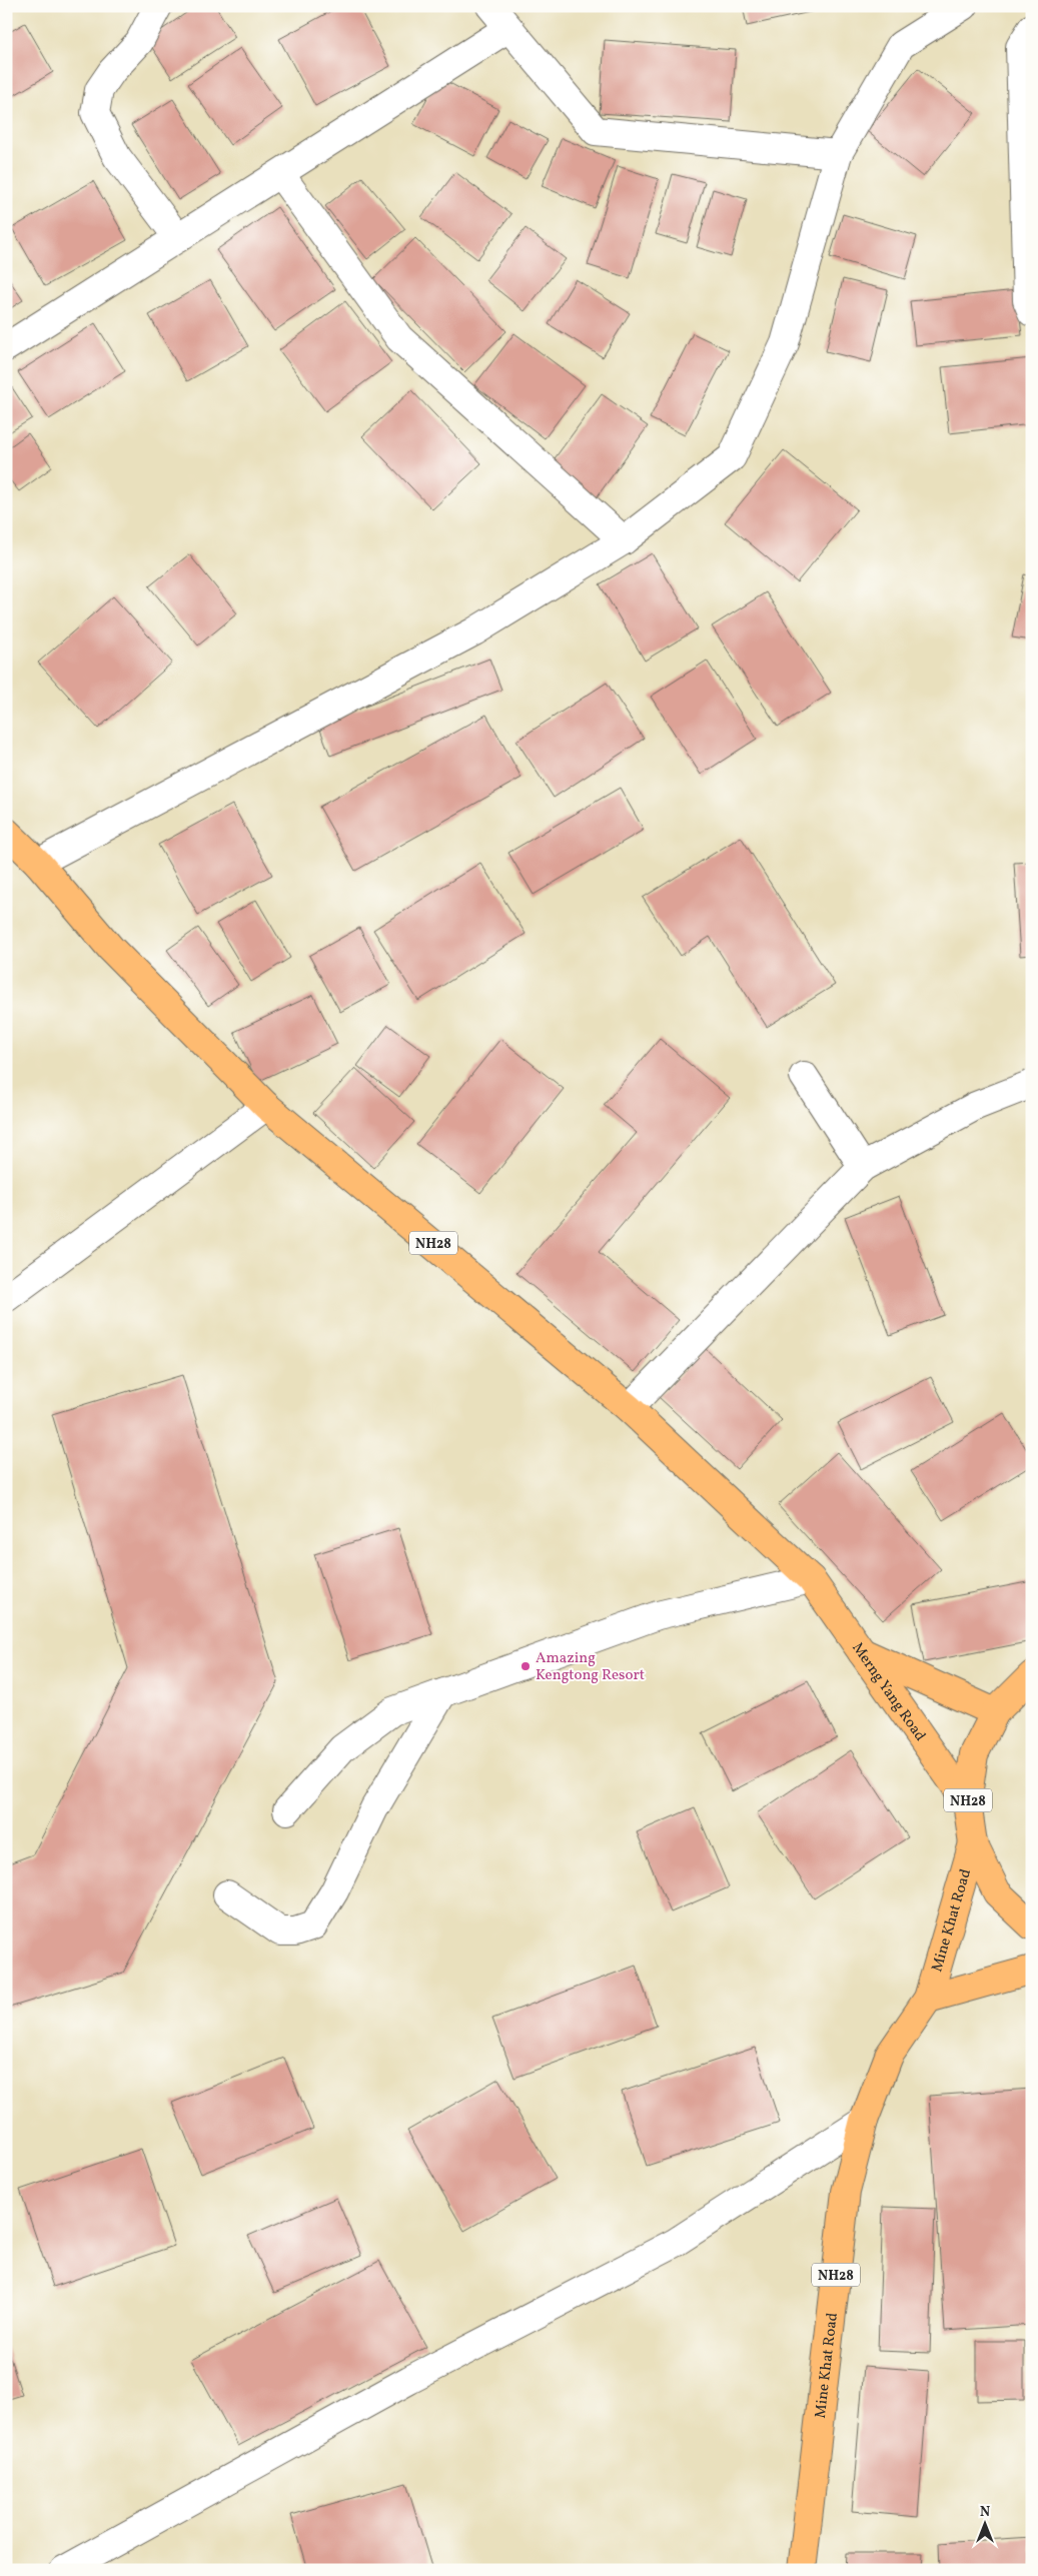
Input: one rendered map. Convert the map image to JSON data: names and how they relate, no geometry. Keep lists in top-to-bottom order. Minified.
{"streets":{"highway":["NH28","Merng Yang Road","Mine Khat Road"]},"crossings":[["NH28","Merng Yang Road"],["NH28","Mine Khat Road"]],"places":["Amazing Kengtong Resort"],"north":"top"}
